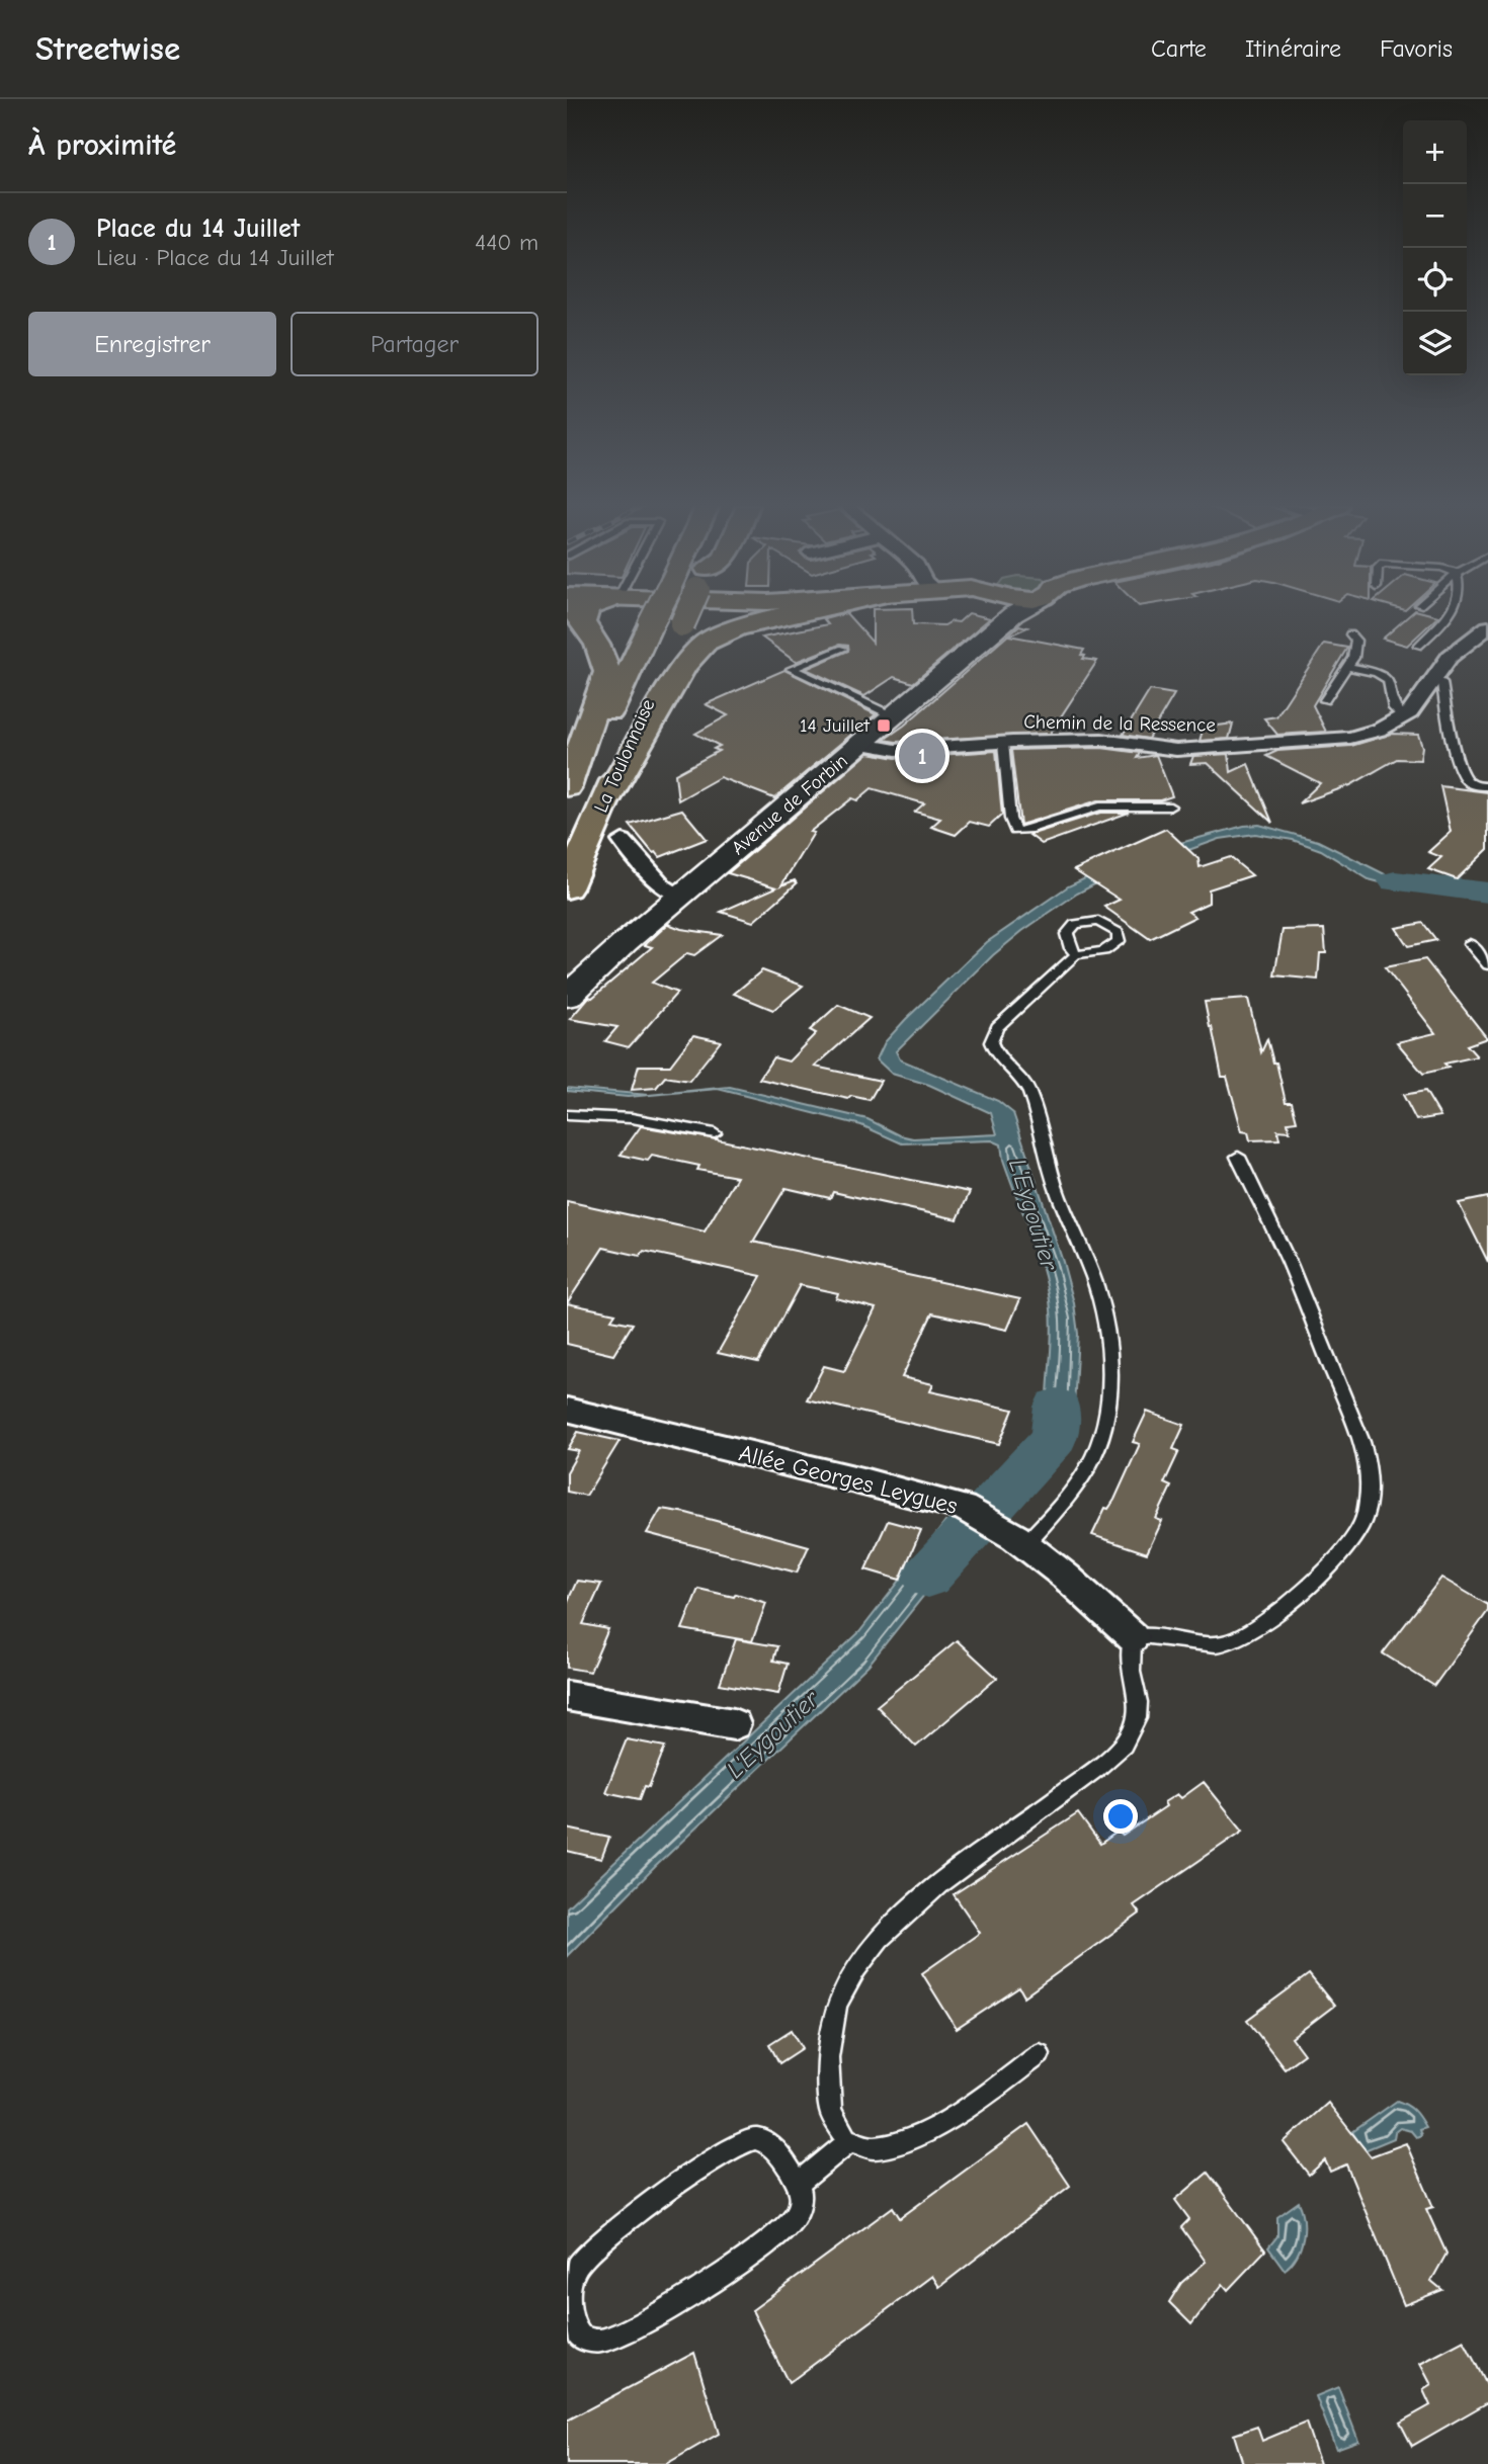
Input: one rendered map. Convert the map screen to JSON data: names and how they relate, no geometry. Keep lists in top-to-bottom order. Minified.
{"streets":{"main road":["La Toulonnaise"],"street":["Chemin de la Ressence","Avenue de Forbin","Allée Georges Leygues"]},"water":["L'Eygoutier"],"places":{"transit":["14 Juillet"]},"page":{"header":"Streetwise","nav":["Carte","Itinéraire","Favoris"],"heading":"À proximité","map_buttons":["+","−"],"list":[{"mark":"1","name":"Place du 14 Juillet","note":"Lieu · Place du 14 Juillet","value":"440 m"}],"buttons":["Enregistrer","Partager"],"pins":"1"}}
